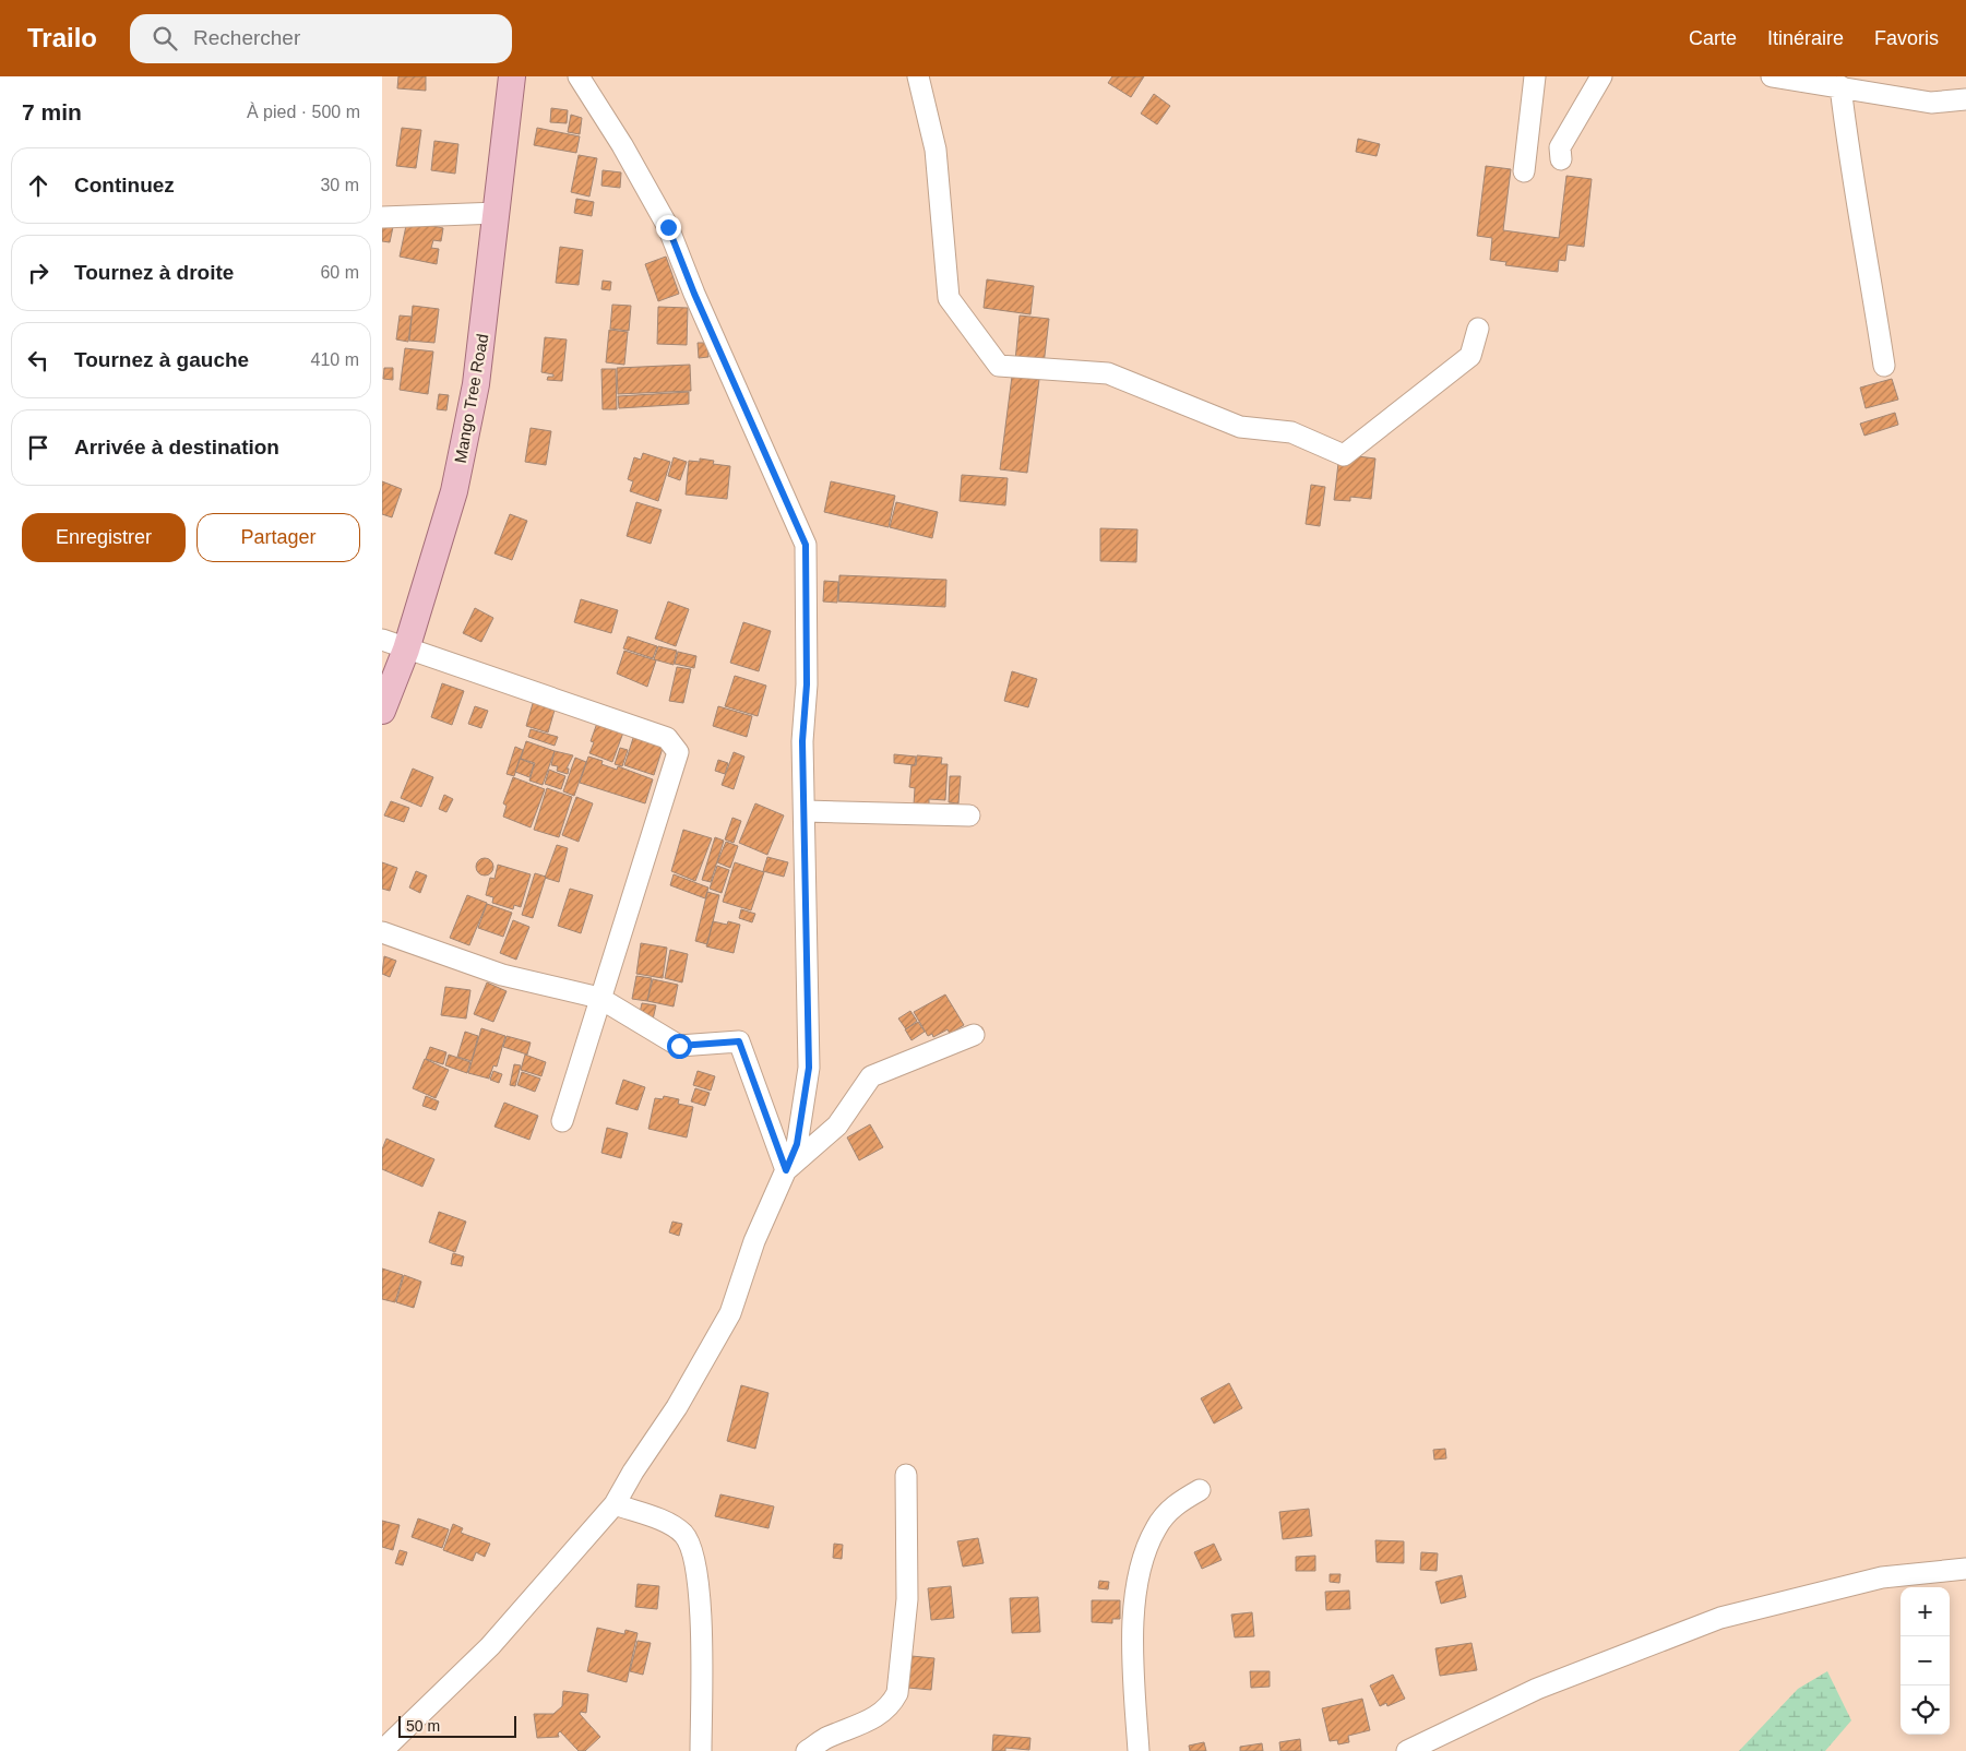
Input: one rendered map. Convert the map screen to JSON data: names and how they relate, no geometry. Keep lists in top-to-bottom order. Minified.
{"streets":{"main road":["Mango Tree Road"]},"scale_bar":"50 m","page":{"header":"Trailo","search":"Rechercher","nav":["Carte","Itinéraire","Favoris"],"heading":["7 min","À pied · 500 m"],"list":[["Continuez","30 m"],["Tournez à droite","60 m"],["Tournez à gauche","410 m"],"Arrivée à destination"],"buttons":["Enregistrer","Partager"],"map_buttons":["+","−"],"scale":"50 m"}}
